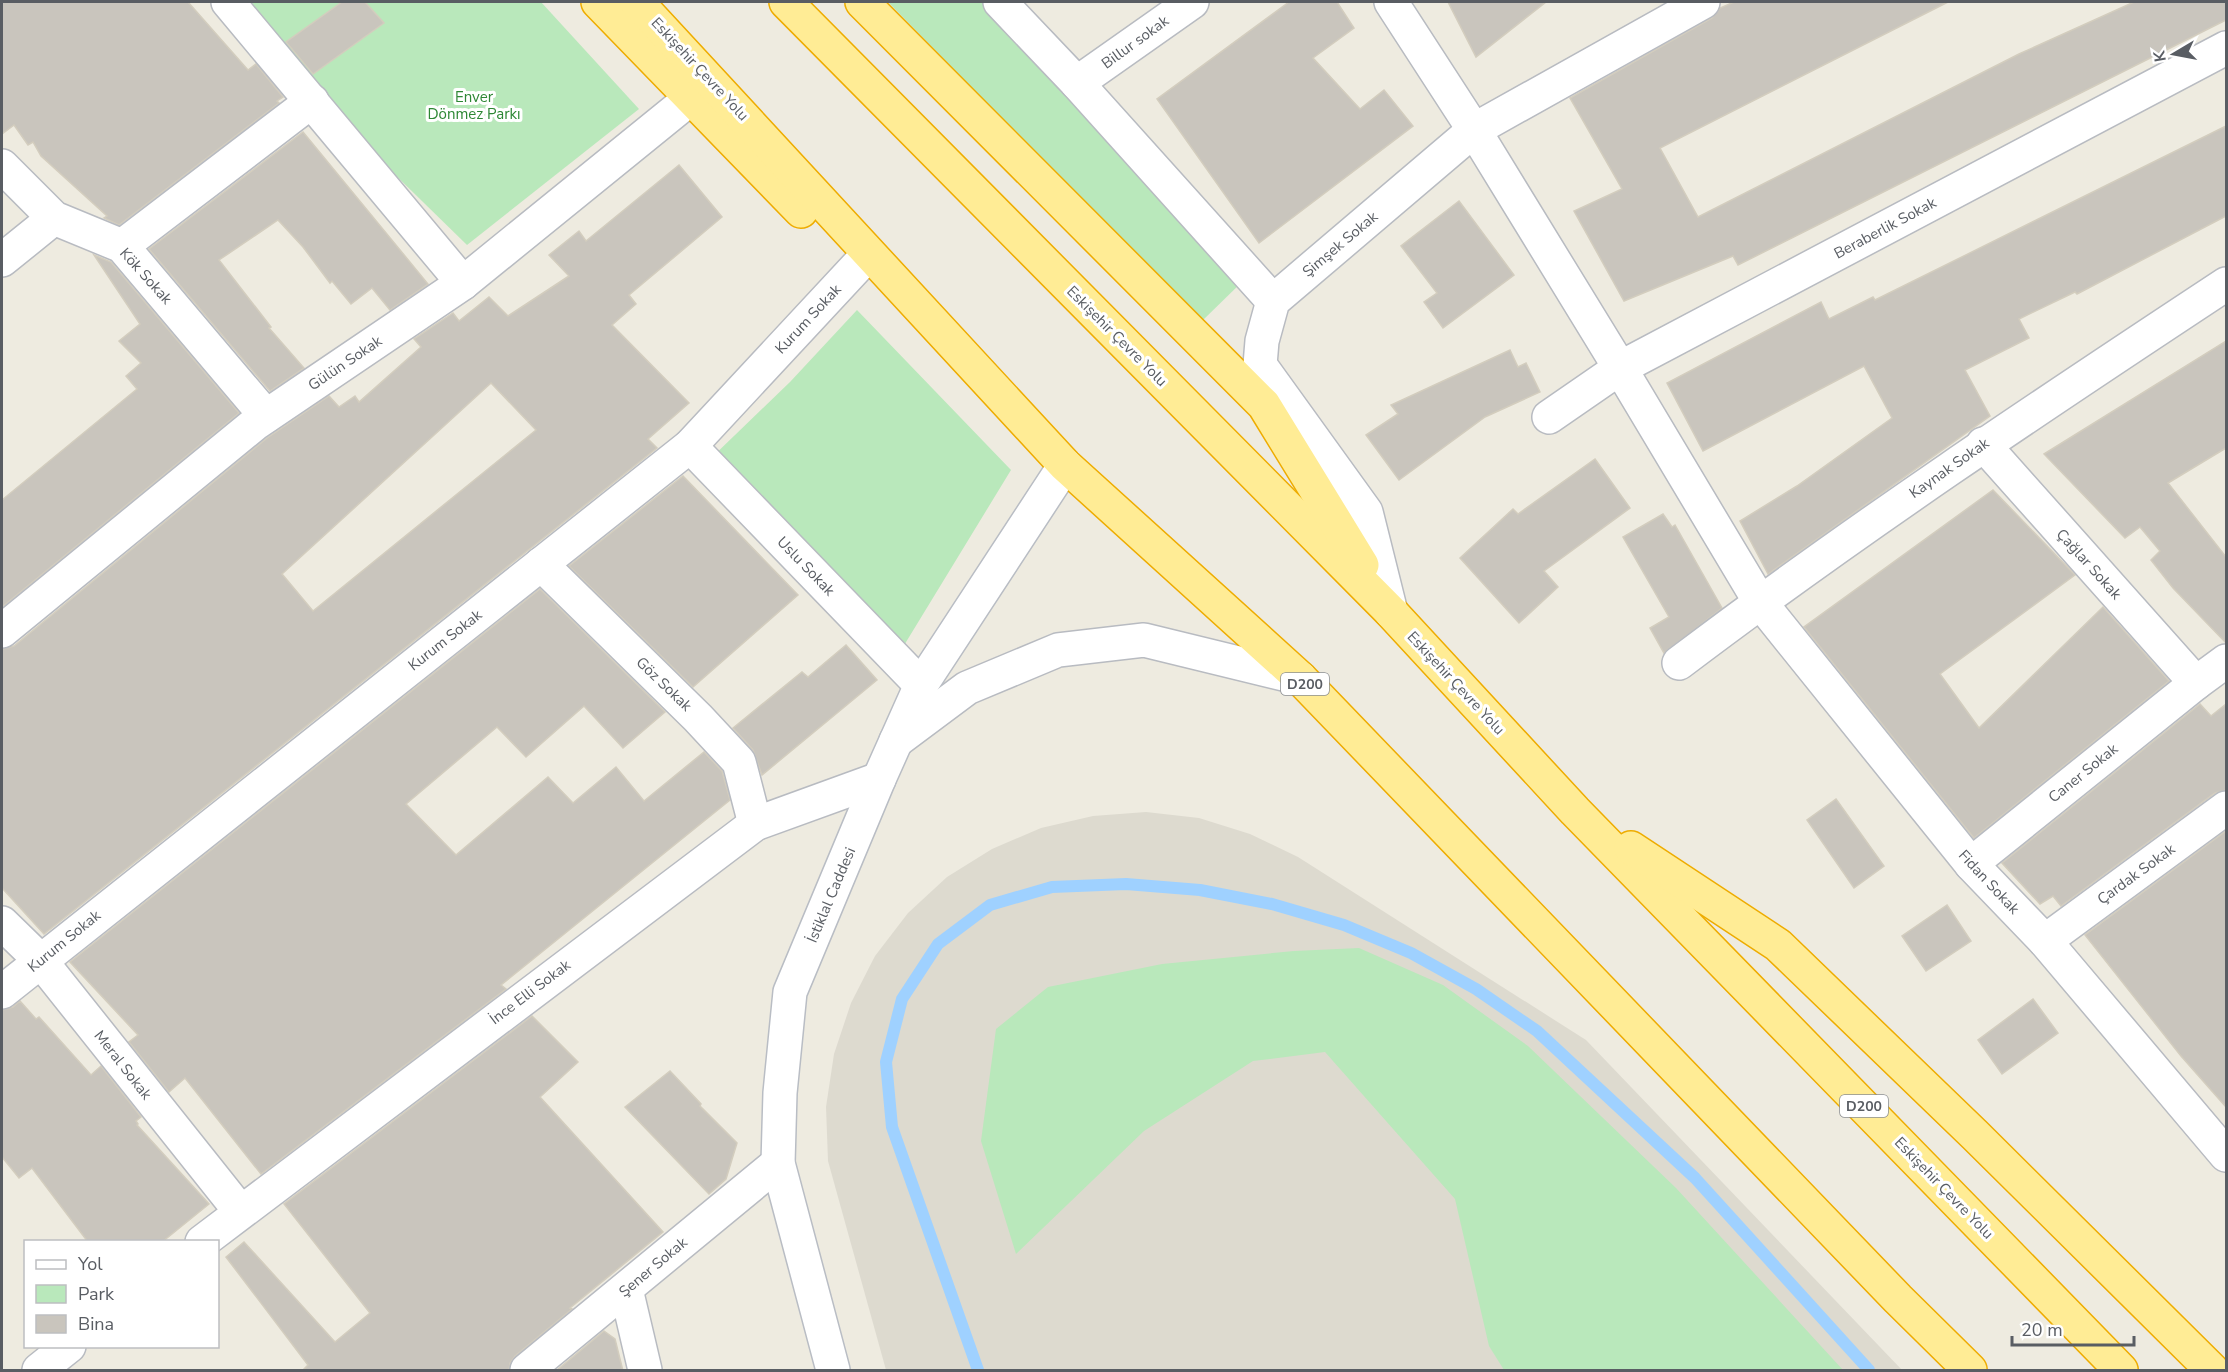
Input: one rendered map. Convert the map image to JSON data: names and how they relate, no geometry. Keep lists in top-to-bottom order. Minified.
{"streets":{"highway":["Eskişehir Çevre Yolu","D200"],"street":["Billur sokak","Beraberlik Sokak","Şimşek Sokak","Kök Sokak","Kurum Sokak","Gülün Sokak","Kaynak Sokak","Çağlar Sokak","Uslu Sokak","Göz Sokak","Caner Sokak","Çardak Sokak","Fidan Sokak","İstiklal Caddesi","İnce Elli Sokak","Meral Sokak","Şener Sokak"]},"crossings":[["Eskişehir Çevre Yolu","İstiklal Caddesi"],["Beraberlik Sokak","Fidan Sokak"],["Şimşek Sokak","Fidan Sokak"],["Kök Sokak","Gülün Sokak"],["Kurum Sokak","Uslu Sokak"],["Kurum Sokak","Göz Sokak"],["Kurum Sokak","Meral Sokak"],["Kaynak Sokak","Çağlar Sokak"],["Kaynak Sokak","Fidan Sokak"],["Çağlar Sokak","Caner Sokak"],["Uslu Sokak","İstiklal Caddesi"],["Göz Sokak","İnce Elli Sokak"],["Caner Sokak","Fidan Sokak"],["Çardak Sokak","Fidan Sokak"],["İstiklal Caddesi","İnce Elli Sokak"],["İstiklal Caddesi","Şener Sokak"],["İnce Elli Sokak","Meral Sokak"]],"parks":["Enver Dönmez Parkı"],"legend":["Yol","Park","Bina"],"scale_bar":"20 m","north":"left"}
